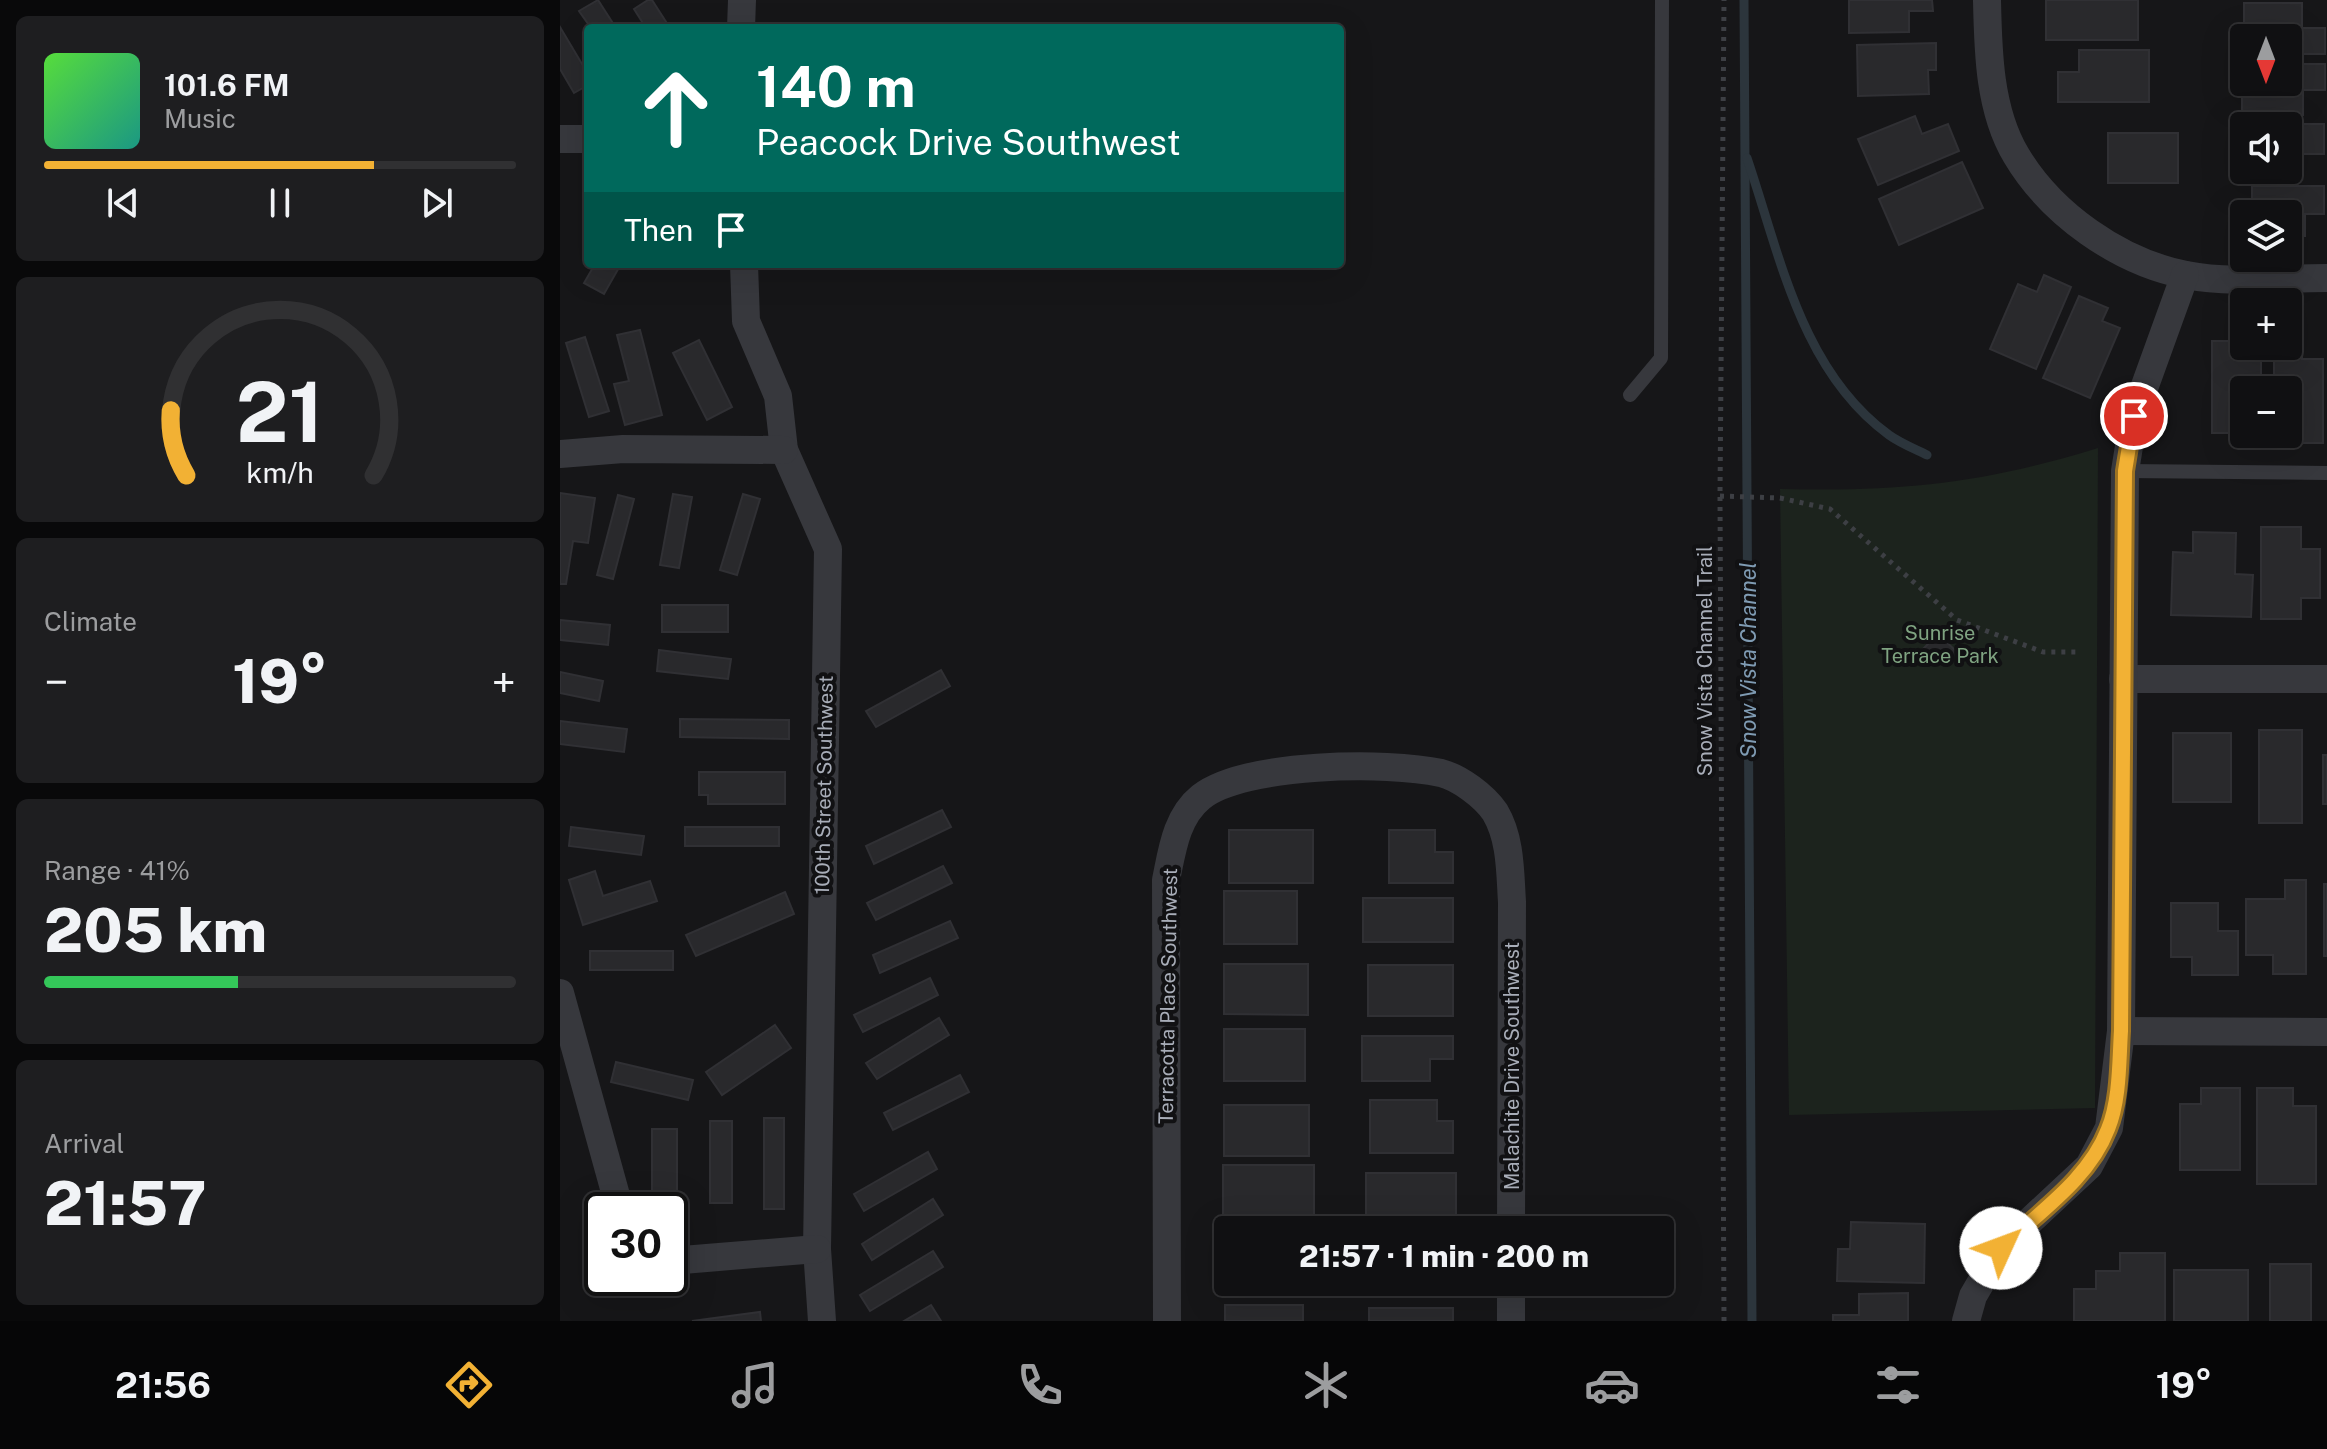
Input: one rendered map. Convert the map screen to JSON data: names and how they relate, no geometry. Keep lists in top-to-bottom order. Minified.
{"streets":{"street":["100th Street Southwest","Terracotta Place Southwest","Malachite Drive Southwest"],"path":["Snow Vista Channel Trail"]},"crossings":[["Terracotta Place Southwest","Malachite Drive Southwest"]],"water":["Snow Vista Channel"],"parks":["Sunrise Terrace Park"],"north":"bottom","page":{"map_buttons":["+","−"],"turn":["140 m","Peacock Drive Southwest"],"song":["101.6 FM","Music"],"then":"Then","tile":["Climate",["Range · 41%","205 km"],["Arrival","21:57"]],"heat":["−","19°","+"],"limit":"30","trip":"21:57 · 1 min · 200 m","tabs":["21:56","19°"],"gauge":["21","km/h"]}}
